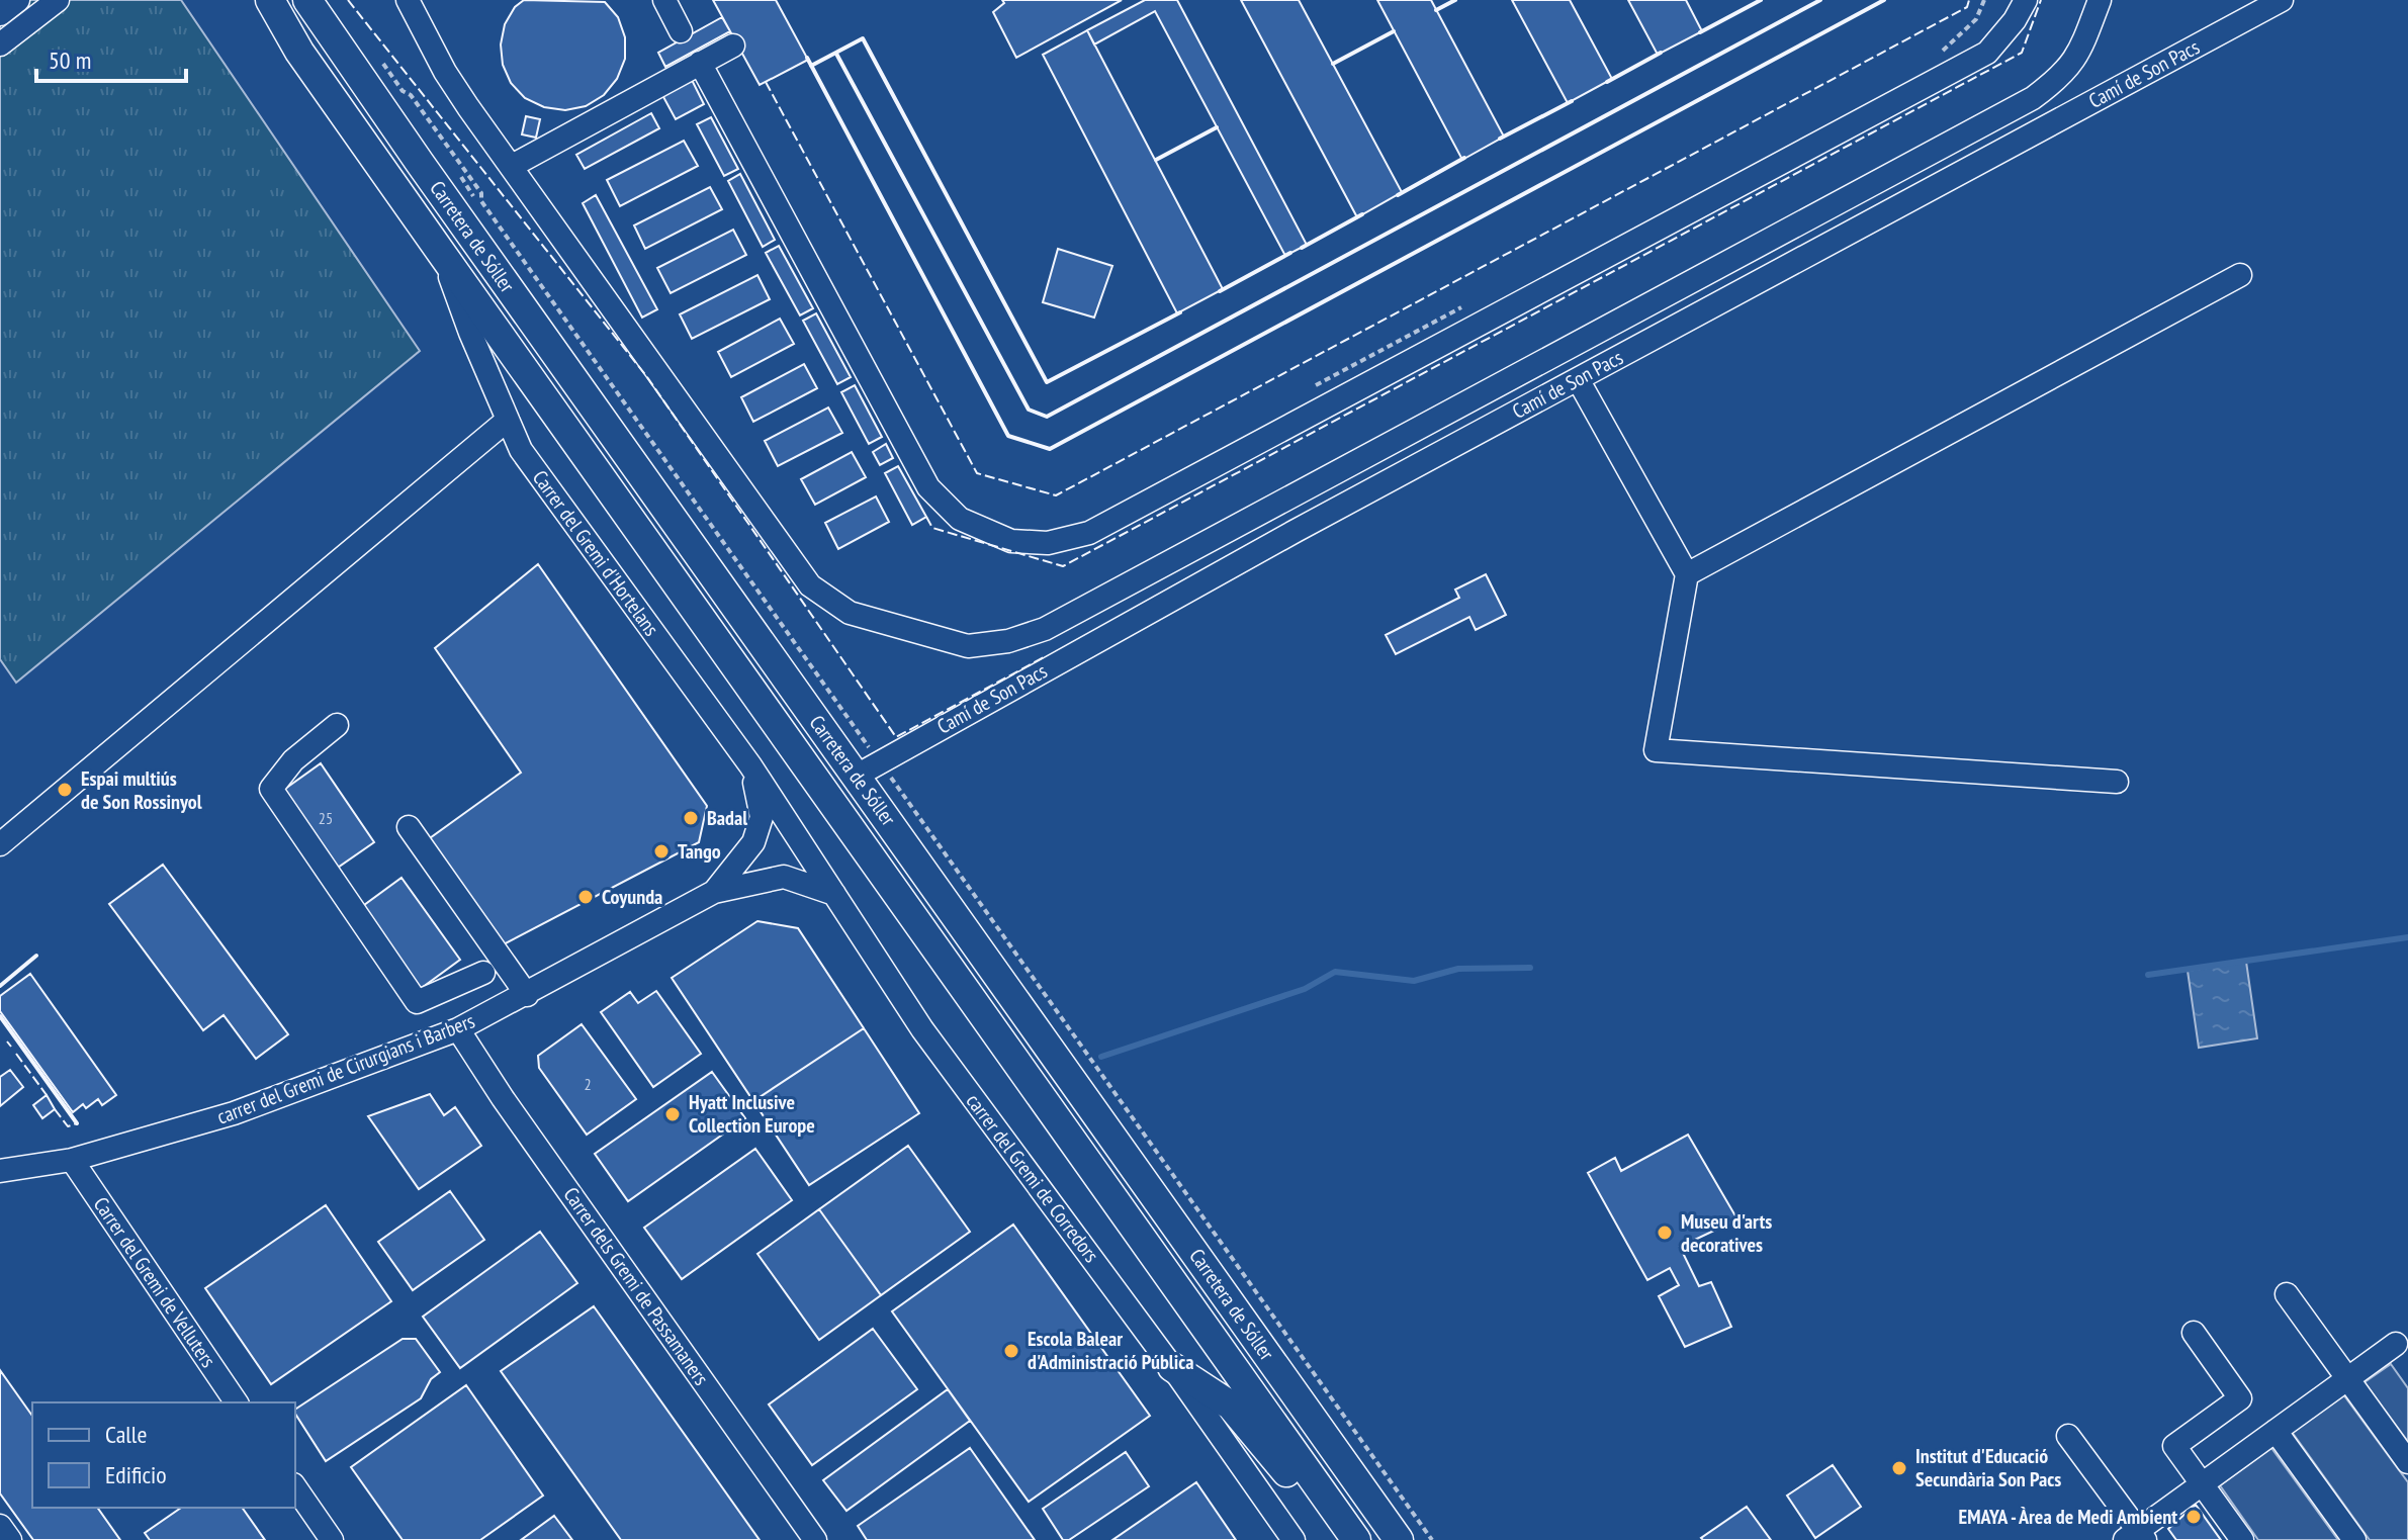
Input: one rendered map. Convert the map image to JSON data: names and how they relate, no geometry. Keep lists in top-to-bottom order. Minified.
{"streets":{"main road":["Carretera de Sóller"],"street":["Camí de Son Pacs","Carrer del Gremi d'Hortelans","carrer del Gremi de Cirurgians i Barbers","carrer del Gremi de Corredors","Carrer del Gremi de Velluters","Carrer dels Gremi de Passamaners"]},"crossings":[["Camí de Son Pacs","Carretera de Sóller"],["Carretera de Sóller","Carrer del Gremi d'Hortelans"],["Carrer del Gremi d'Hortelans","carrer del Gremi de Corredors"],["carrer del Gremi de Cirurgians i Barbers","Carrer del Gremi de Velluters"],["carrer del Gremi de Cirurgians i Barbers","Carrer dels Gremi de Passamaners"]],"places":["Espai multiús de Son Rossinyol","Badal","Tango","Coyunda","Hyatt Inclusive Collection Europe","Museu d'arts decoratives","Escola Balear d'Administració Pública","Institut d'Educació Secundària Son Pacs","EMAYA - Àrea de Medi Ambient"],"house_numbers":["25","2"],"legend":["Calle","Edificio"],"scale_bar":"50 m"}
